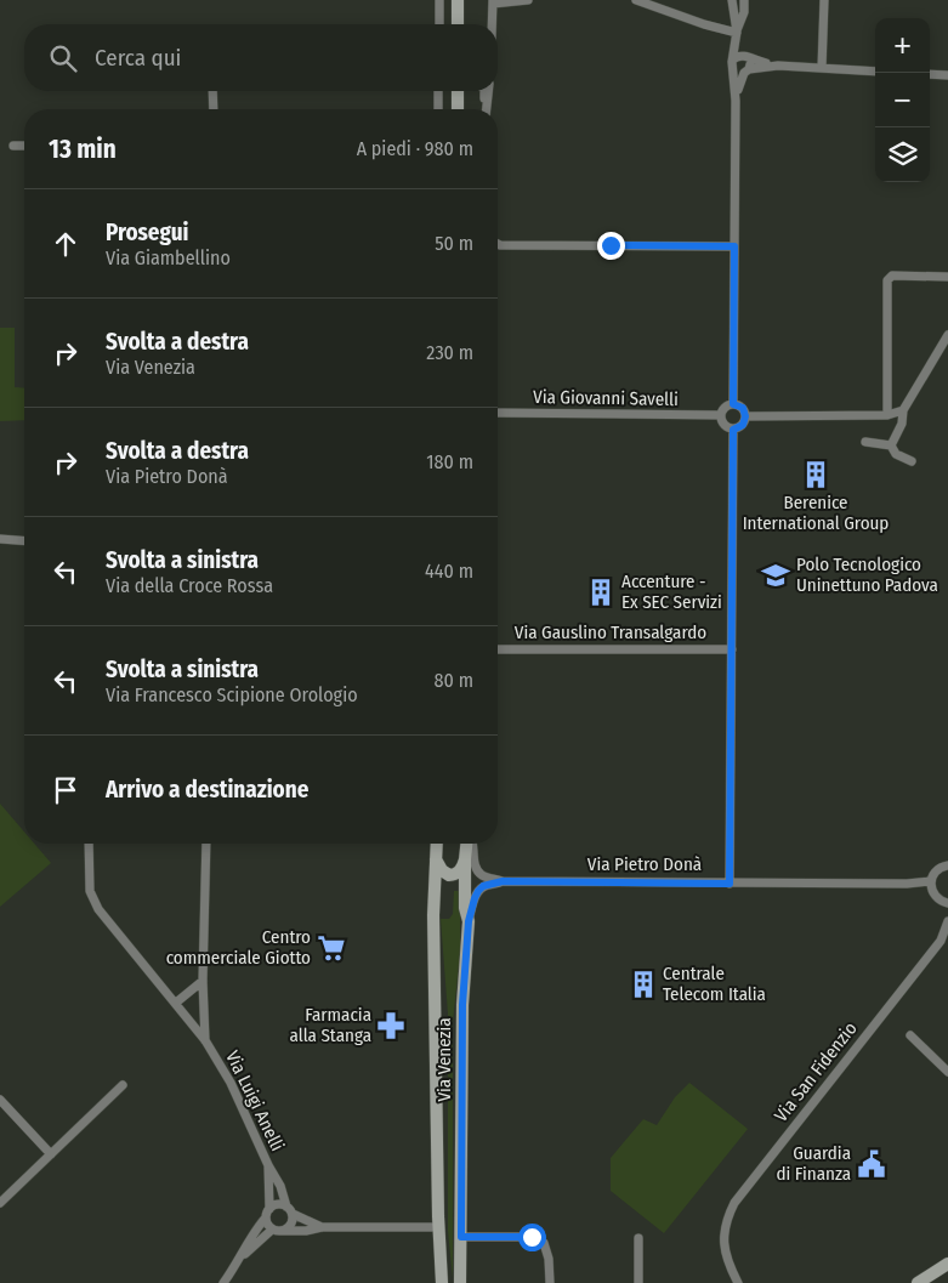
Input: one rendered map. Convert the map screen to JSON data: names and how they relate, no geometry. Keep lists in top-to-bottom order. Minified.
{"streets":{"main road":["Via Venezia"],"street":["Via Giovanni Savelli","Via Gauslino Transalgardo","Via Pietro Donà","Via San Fidenzio","Via Luigi Anelli"]},"crossings":[["Via Pietro Donà","Via Venezia"]],"places":{"building":["Berenice International Group","Accenture - Ex SEC Servizi","Centrale Telecom Italia"],"school or university":["Polo Tecnologico Uninettuno Padova"],"supermarket":["Centro commerciale Giotto"],"pharmacy":["Farmacia alla Stanga"],"public building":["Guardia di Finanza"]},"page":{"map_buttons":["+","−"],"search":"Cerca qui","heading":["13 min","A piedi · 980 m"],"list":[["Prosegui","Via Giambellino","50 m"],["Svolta a destra","Via Venezia","230 m"],["Svolta a destra","Via Pietro Donà","180 m"],["Svolta a sinistra","Via della Croce Rossa","440 m"],["Svolta a sinistra","Via Francesco Scipione Orologio","80 m"],"Arrivo a destinazione"]}}
